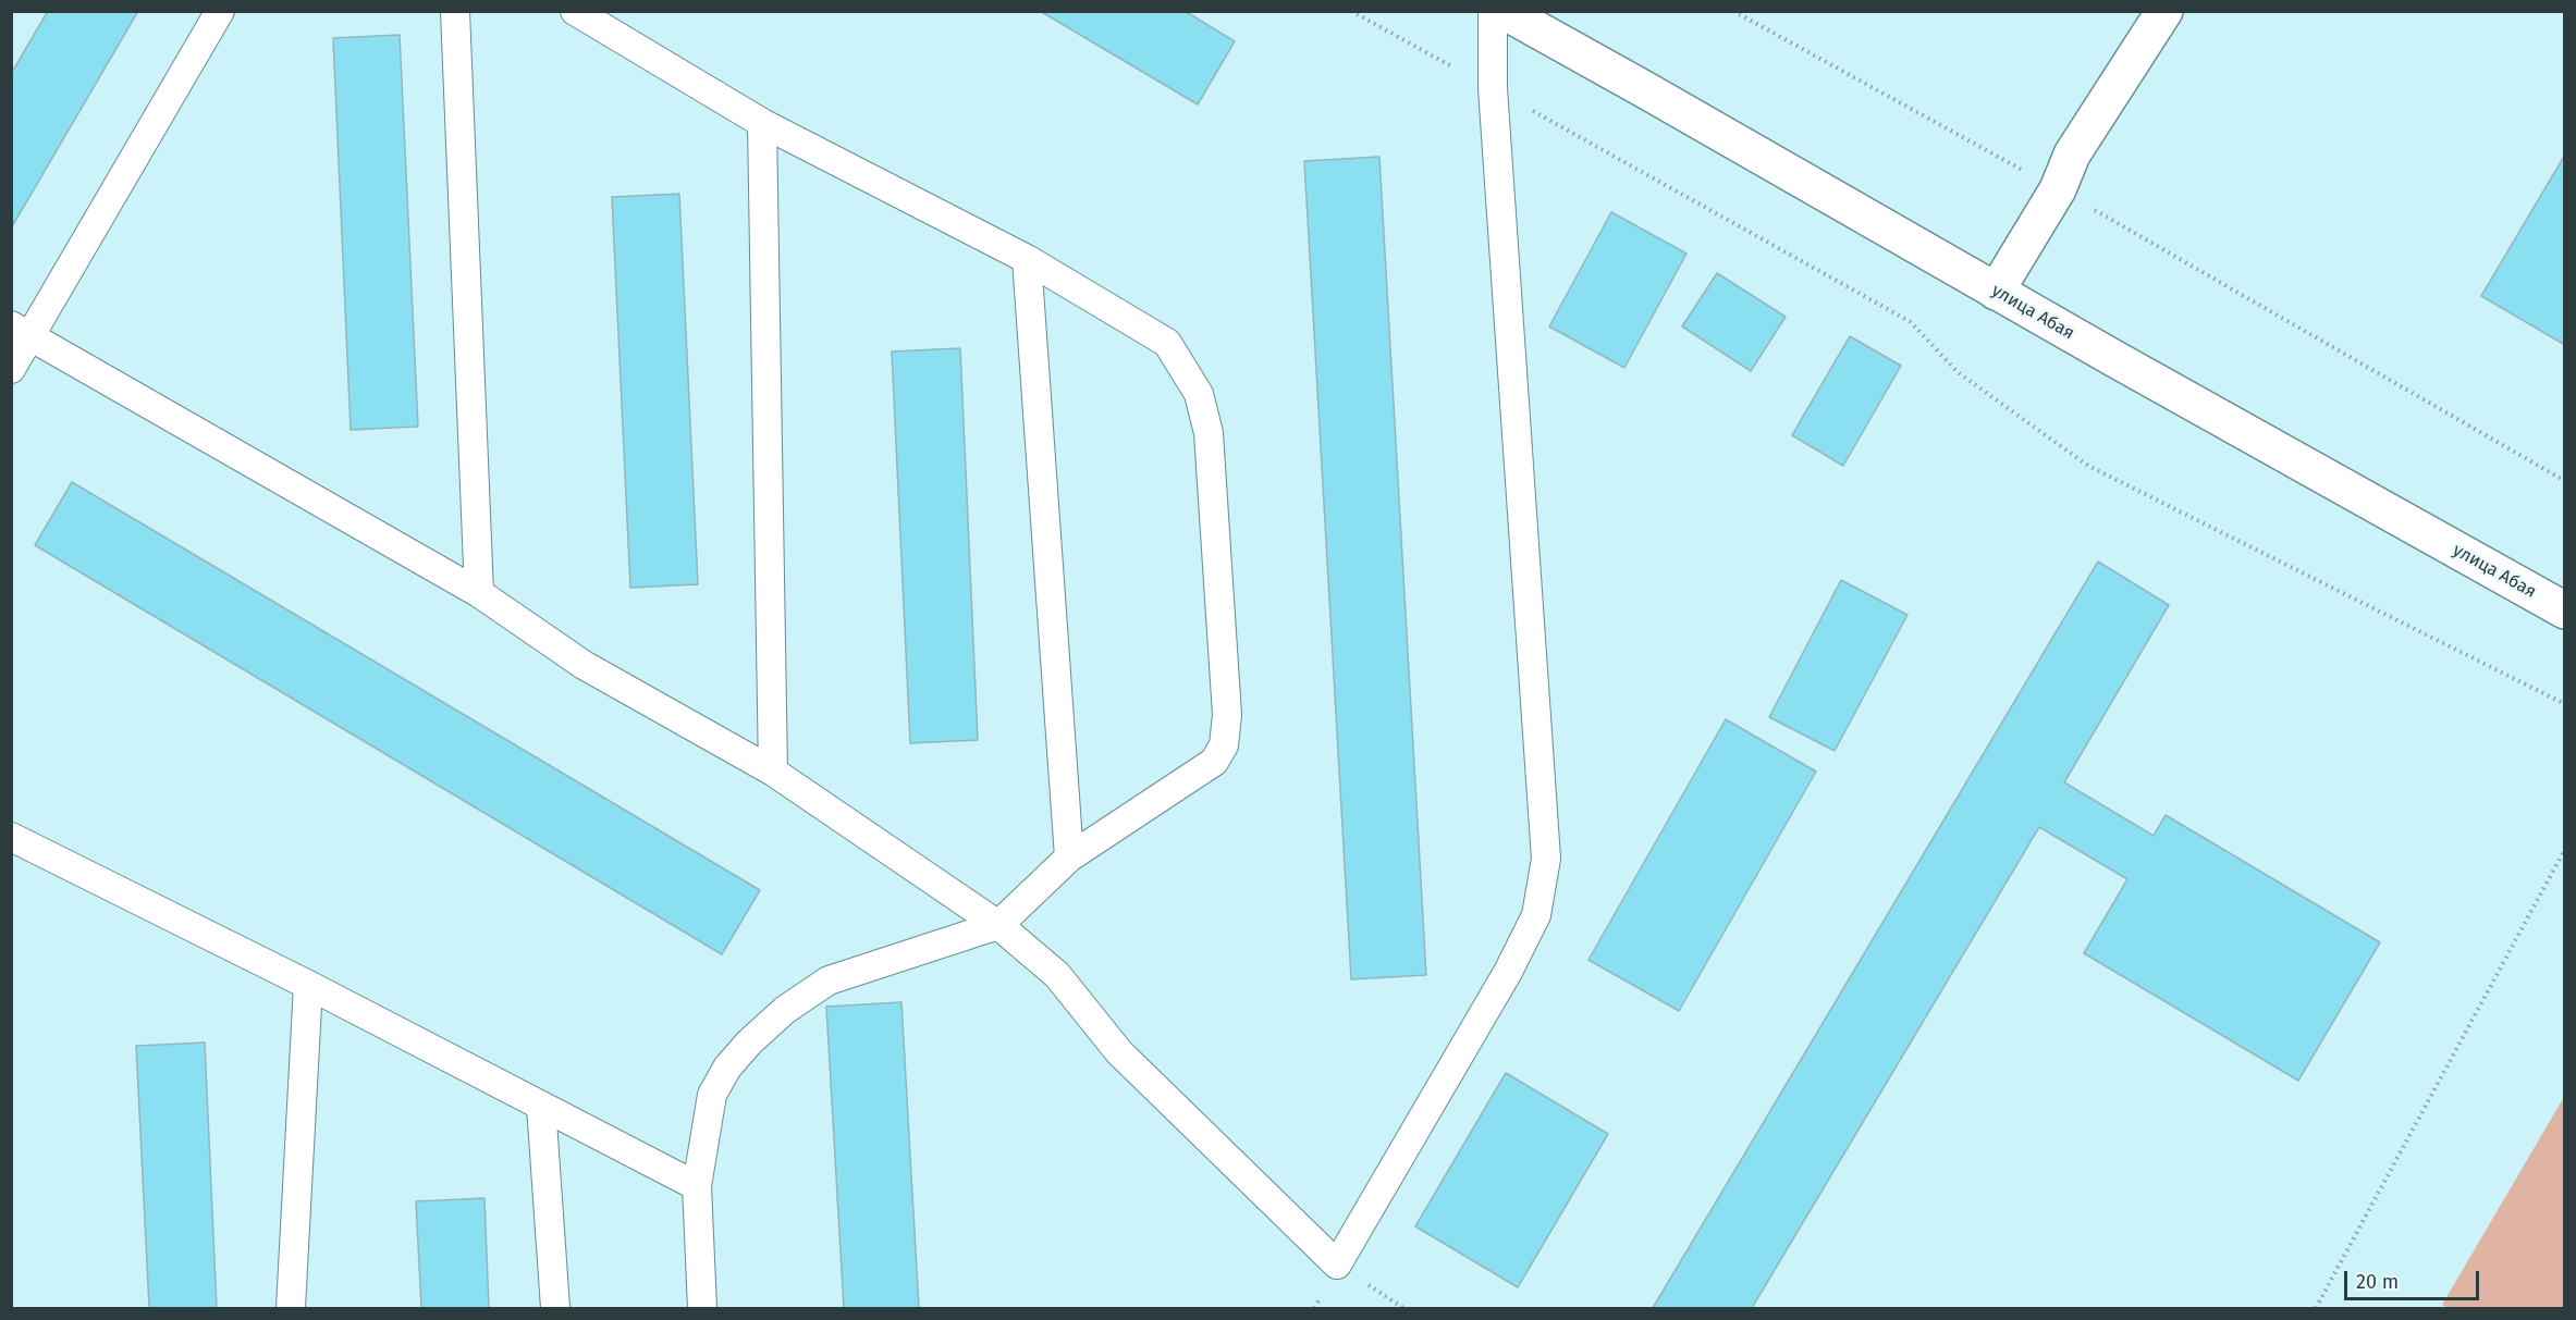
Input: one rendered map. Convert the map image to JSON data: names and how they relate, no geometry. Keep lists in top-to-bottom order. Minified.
{"streets":{"street":["улица Абая"]},"scale_bar":"20 m"}
